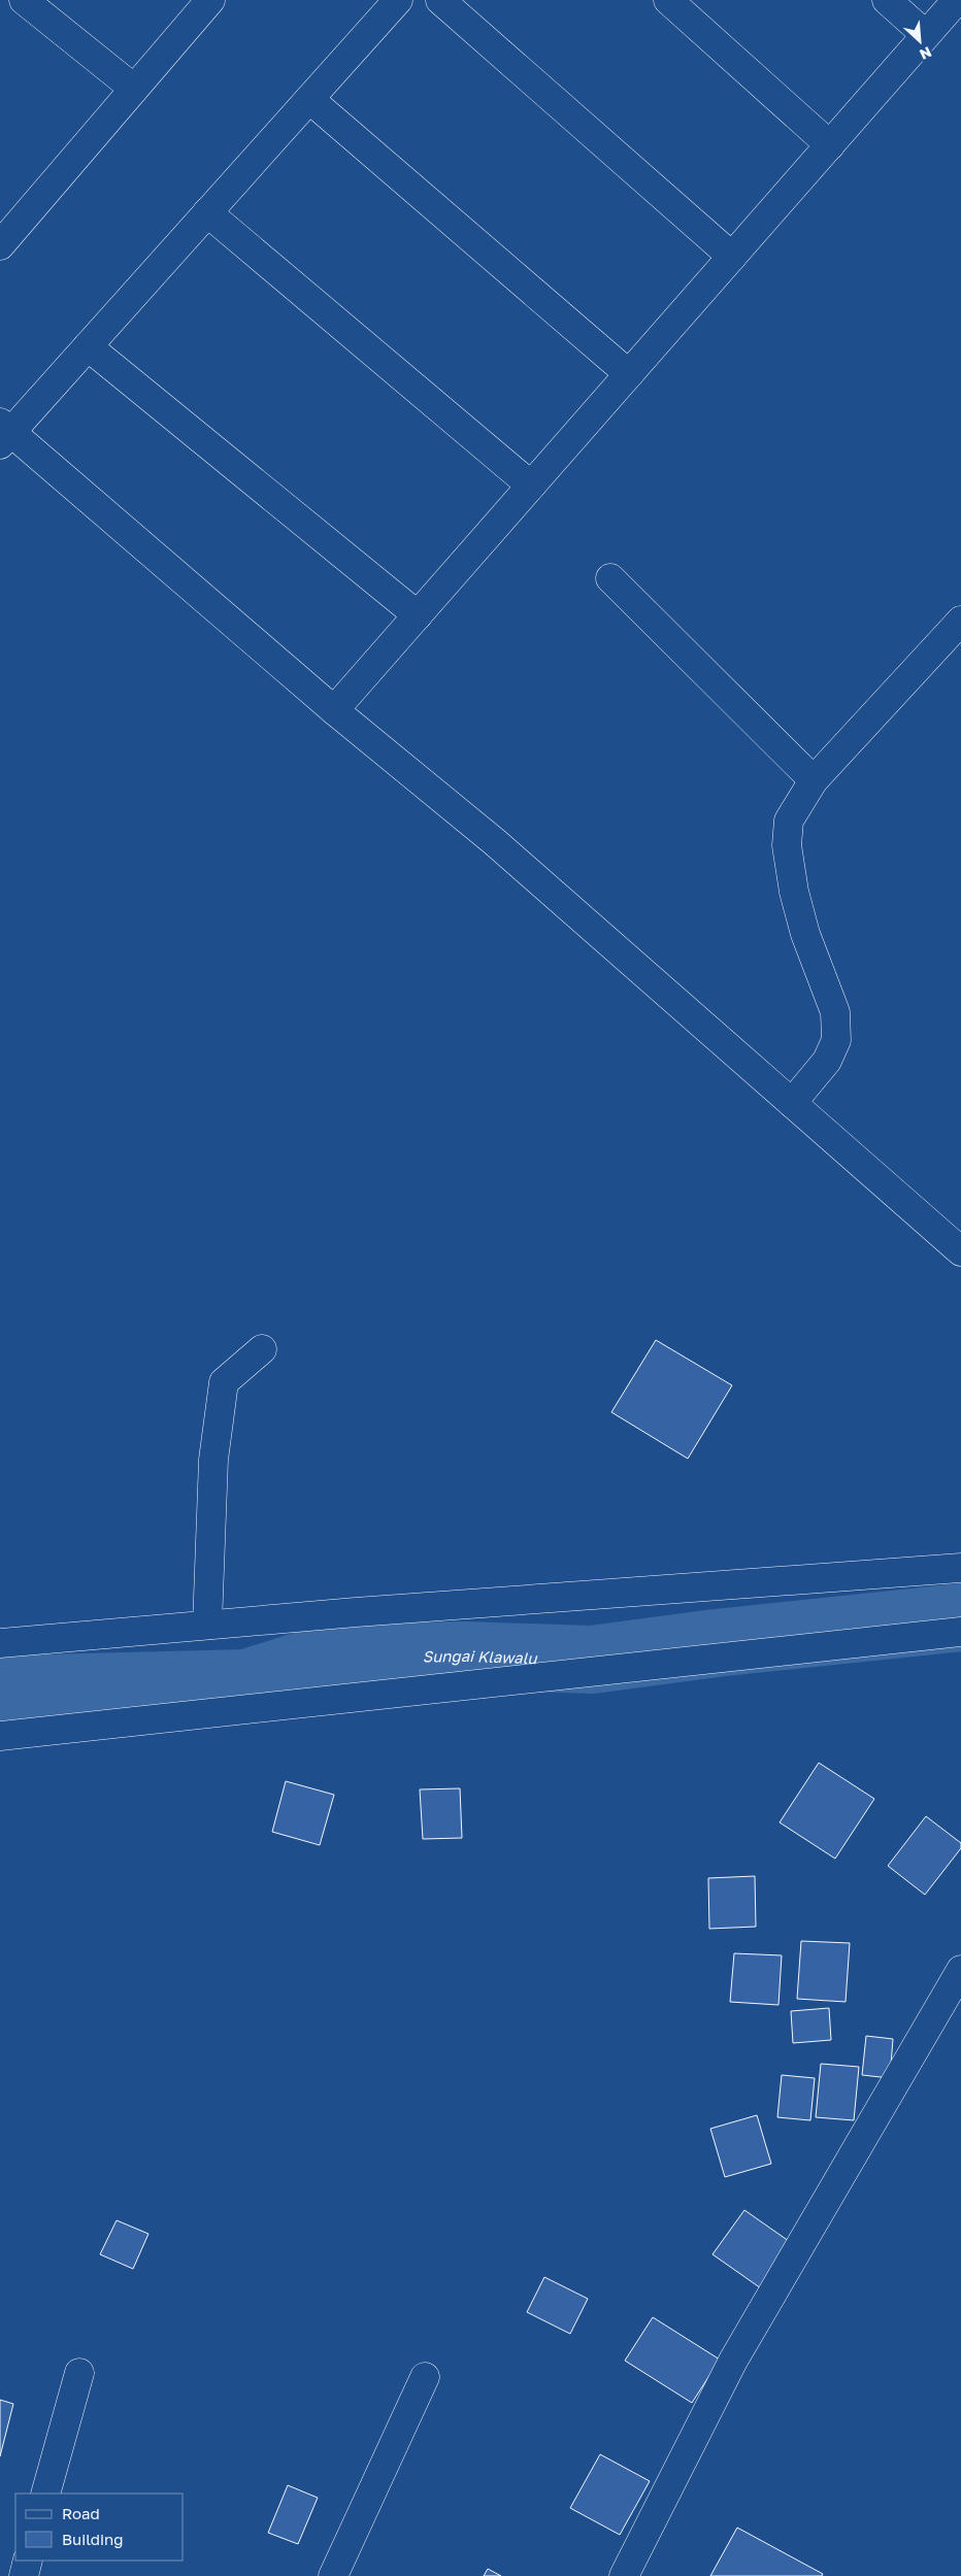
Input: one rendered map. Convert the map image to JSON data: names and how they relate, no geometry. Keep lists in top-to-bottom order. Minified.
{"water":["Sungai Klawalu"],"legend":["Road","Building"],"north":"bottom right"}
